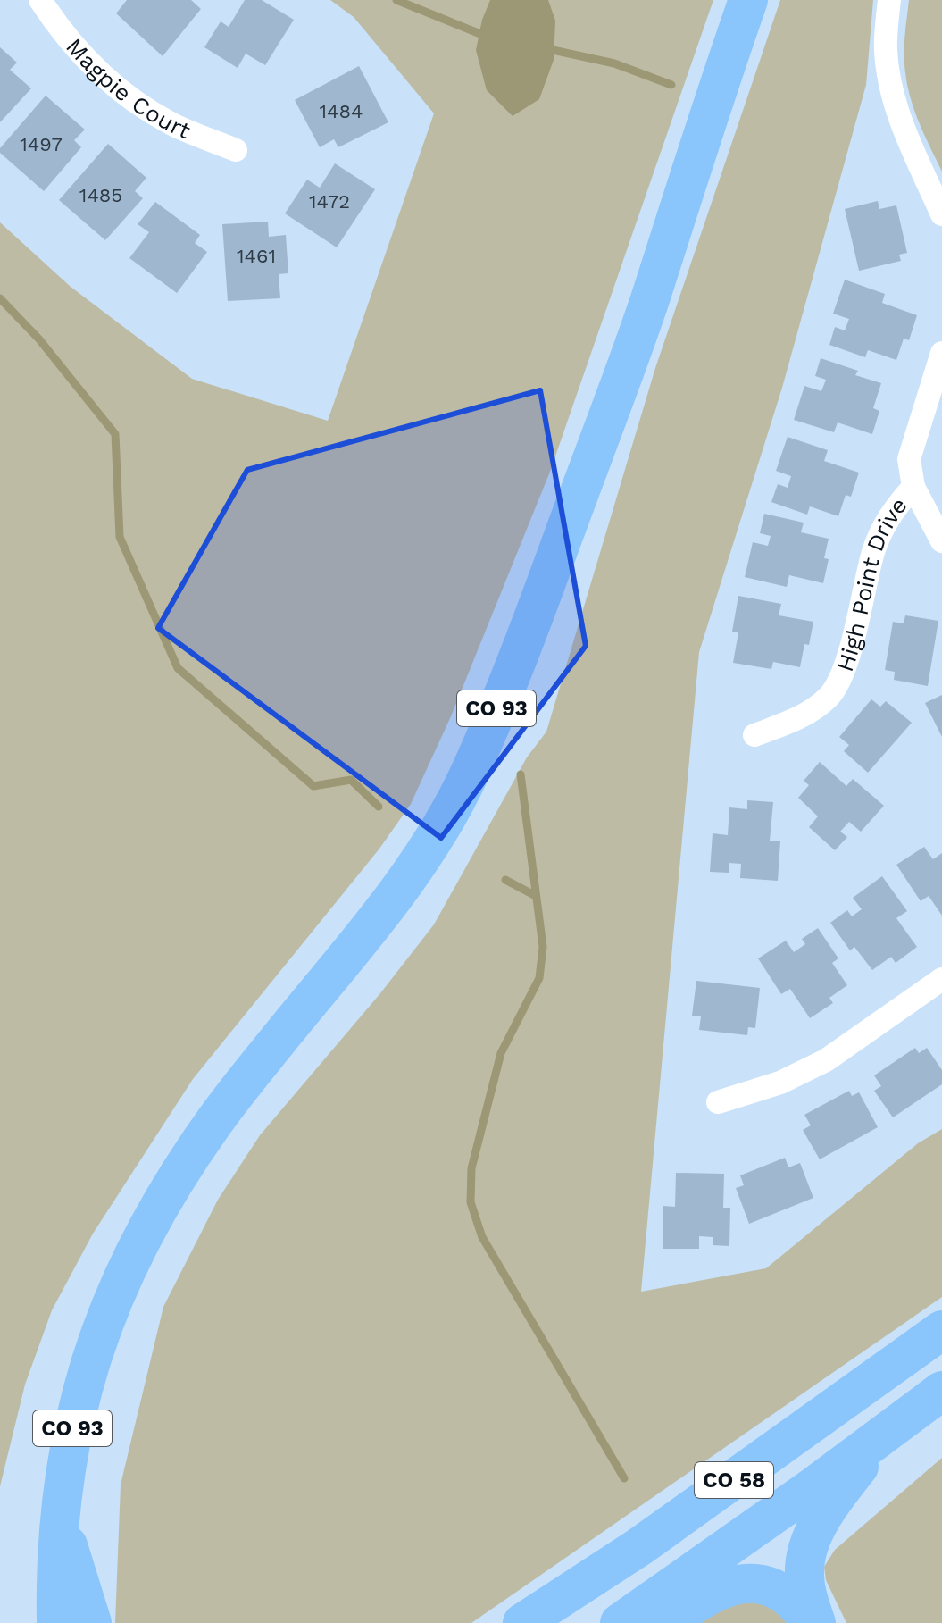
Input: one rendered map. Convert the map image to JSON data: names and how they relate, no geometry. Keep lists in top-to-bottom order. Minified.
{"streets":{"highway":["CO 93","CO 58"],"street":["Magpie Court","High Point Drive"]},"house_numbers":["1484","1497","1485","1472","1461"]}
